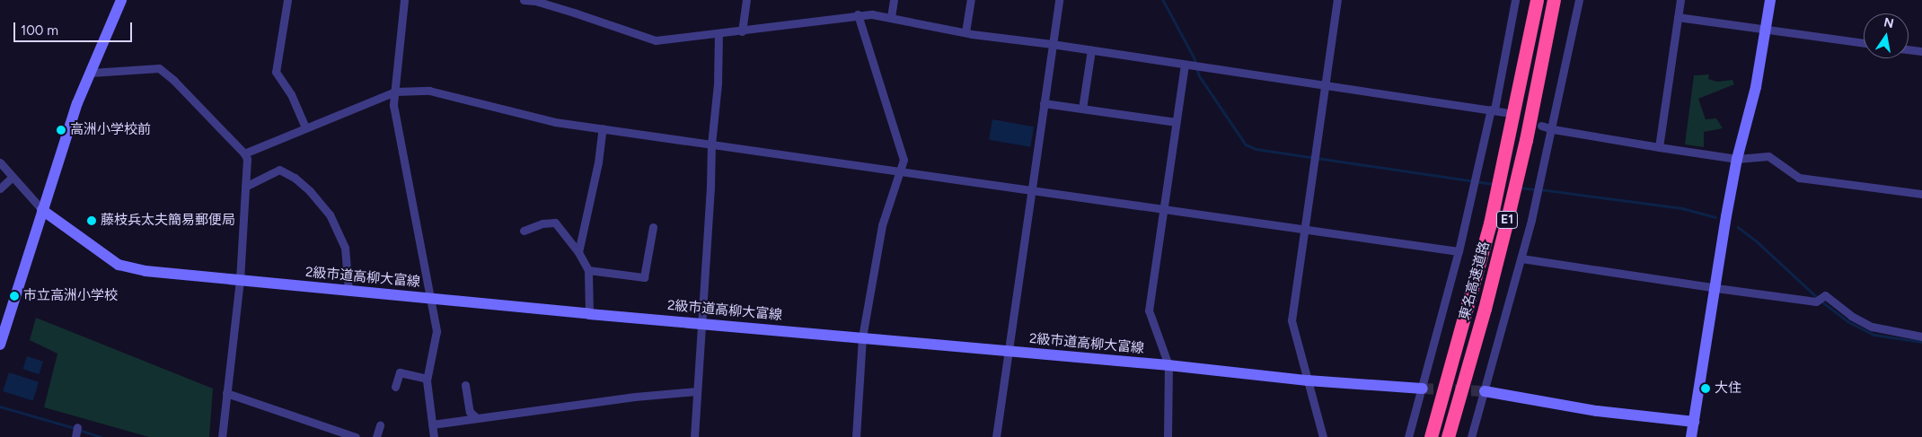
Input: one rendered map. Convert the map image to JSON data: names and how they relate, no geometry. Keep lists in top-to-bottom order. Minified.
{"streets":{"highway":["E1","東名高速道路"],"street":["2級市道高柳大富線"]},"places":["高洲小学校前","藤枝兵太夫簡易郵便局","市立高洲小学校","大住"],"scale_bar":"100 m","north":"top"}
